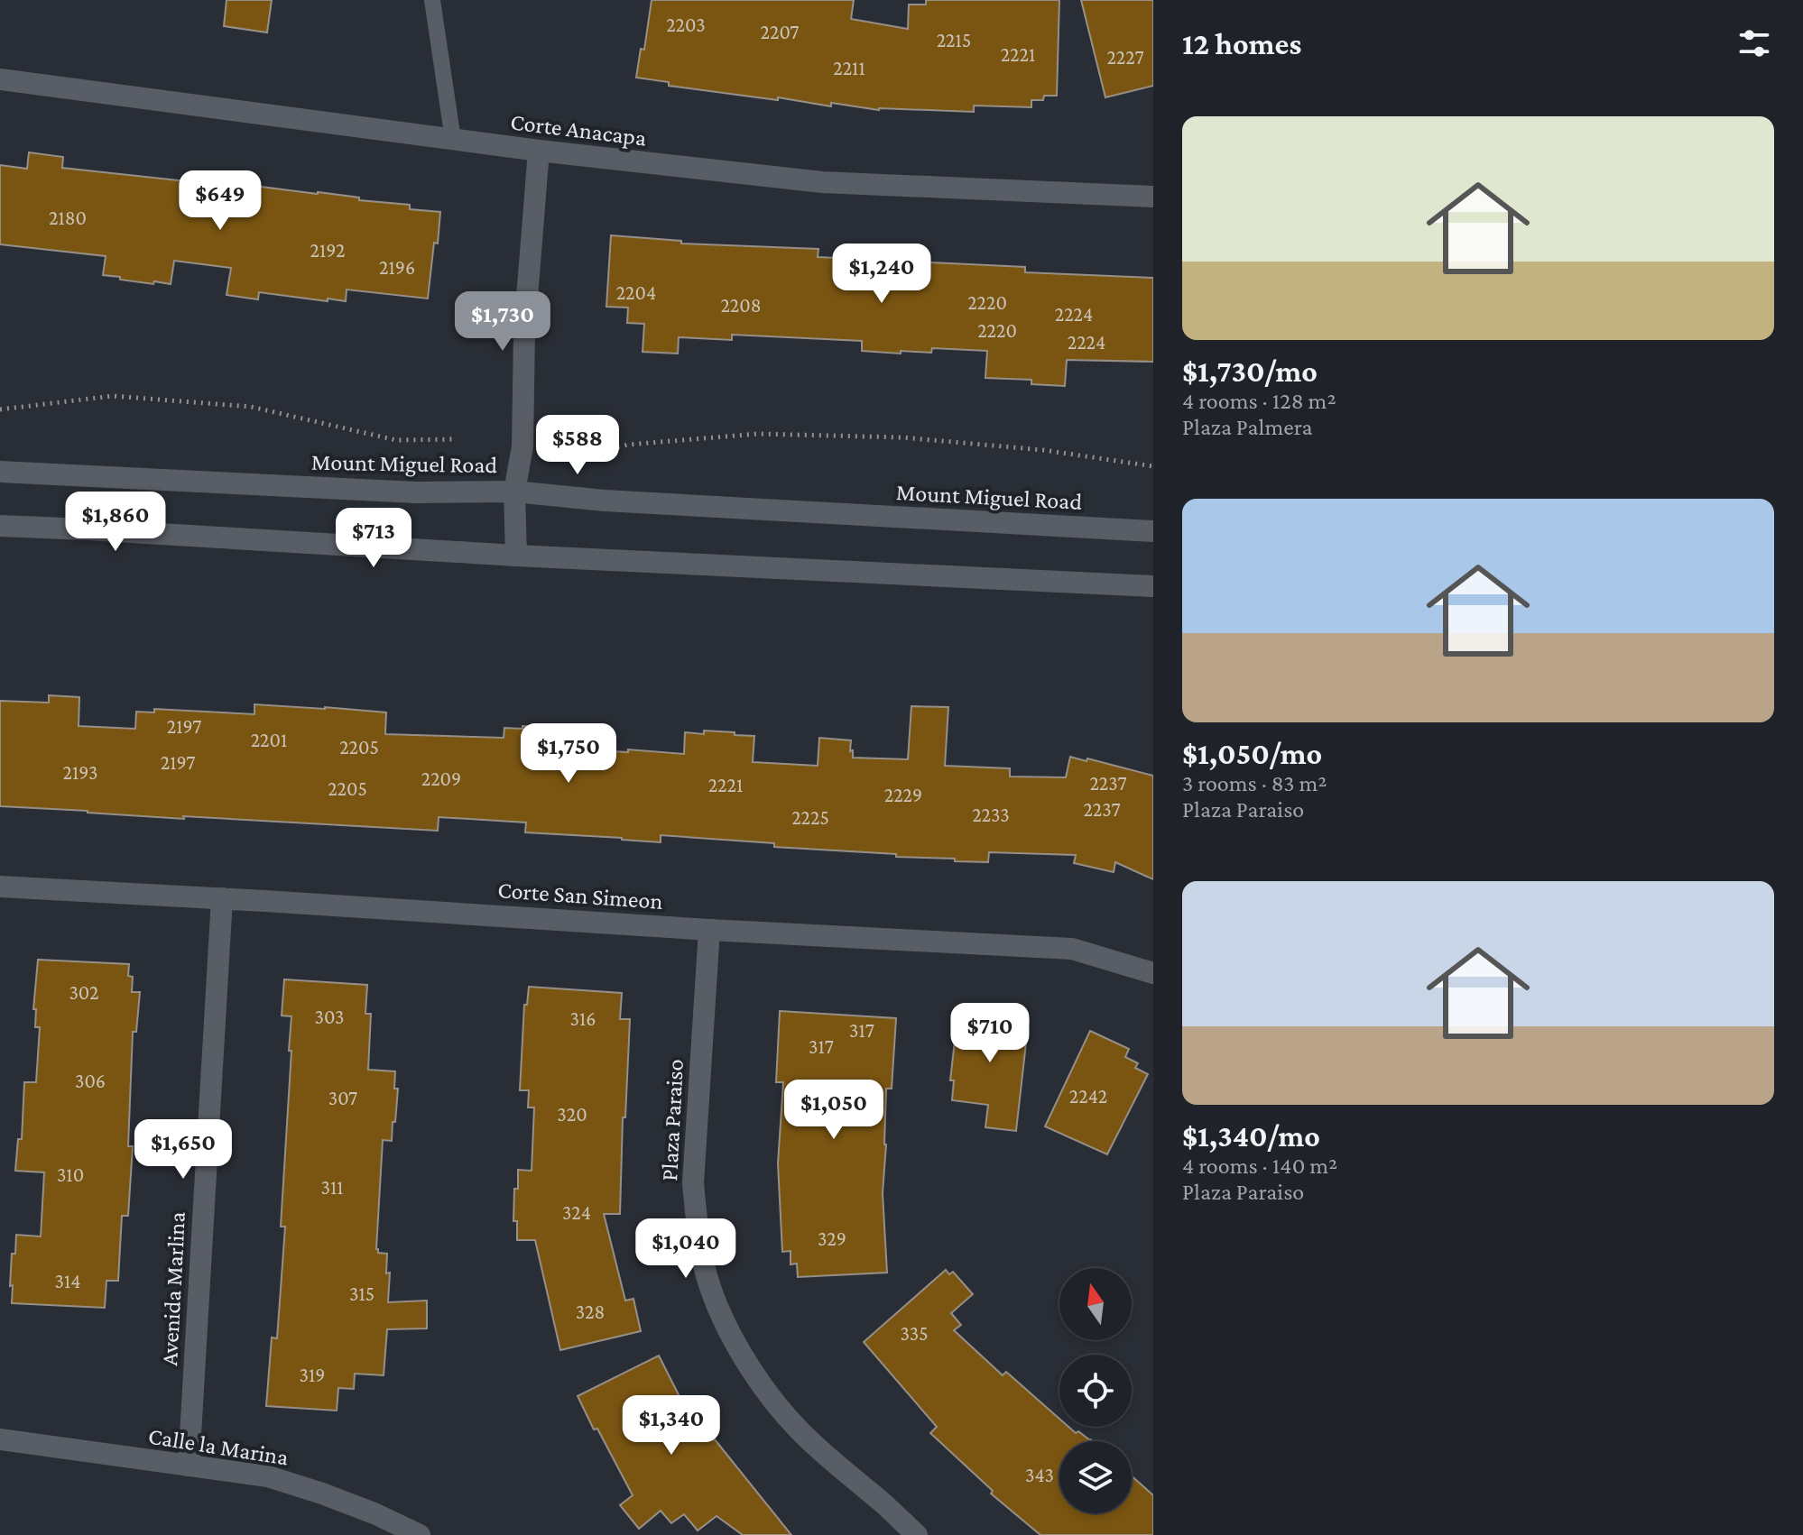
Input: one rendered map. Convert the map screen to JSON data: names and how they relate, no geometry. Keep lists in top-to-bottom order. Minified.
{"streets":{"street":["Corte Anacapa","Mount Miguel Road","Corte San Simeon","Plaza Paraiso","Avenida Marlina","Calle la Marina"]},"crossings":[["Corte San Simeon","Plaza Paraiso"],["Corte San Simeon","Avenida Marlina"],["Avenida Marlina","Calle la Marina"]],"house_numbers":["2203","2207","2215","2221","2227","2211","2180","2192","2196","2204","2220","2208","2224","2220","2224","2197","2201","2205","2197","2193","2209","2237","2221","2205","2229","2237","2233","2225","302","303","316","317","317","306","2242","307","320","310","311","324","329","314","315","328","335","319","343"],"north":"top","page":{"heading":"12 homes","list":[{"name":"$1,730/mo","note":"4 rooms · 128 m² · Plaza Palmera"},{"name":"$1,050/mo","note":"3 rooms · 83 m² · Plaza Paraiso"},{"name":"$1,340/mo","note":"4 rooms · 140 m² · Plaza Paraiso"}],"price":["$649","$1,240","$1,730","$588","$1,860","$713","$1,750","$710","$1,050","$1,650","$1,040","$1,340"]}}
